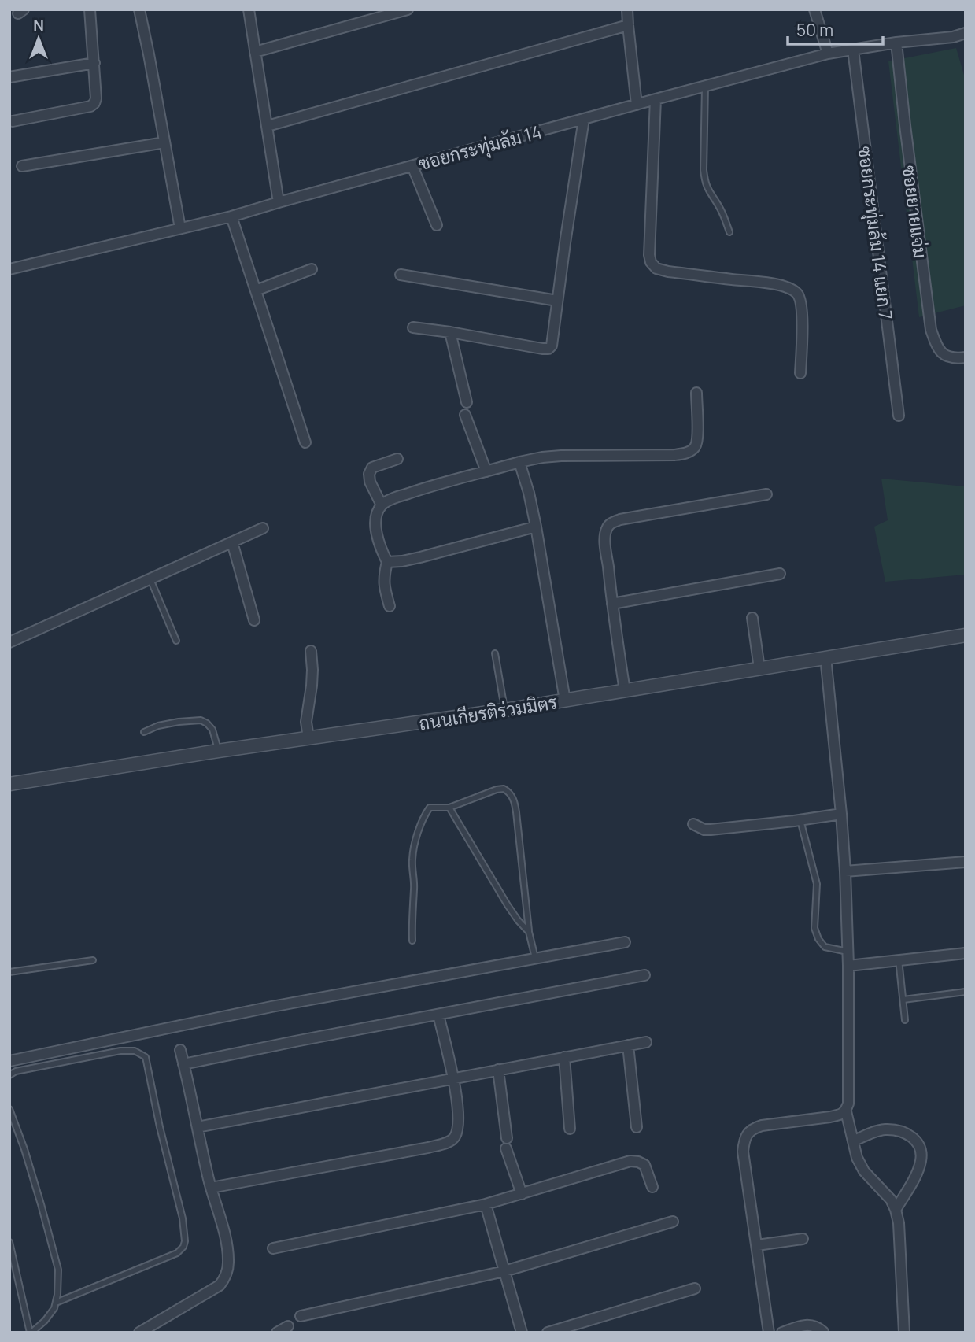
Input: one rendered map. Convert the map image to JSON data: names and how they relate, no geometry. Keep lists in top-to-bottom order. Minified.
{"streets":{"street":["ซอยกระทุ่มล้ม 14","ซอยยายแจ่ม","ซอยกระทุ่มล้ม 14 แยก 7","ถนนเกียรติร่วมมิตร"]},"crossings":[["ซอยกระทุ่มล้ม 14","ซอยยายแจ่ม"],["ซอยกระทุ่มล้ม 14","ซอยกระทุ่มล้ม 14 แยก 7"]],"scale_bar":"50 m","north":"top"}
